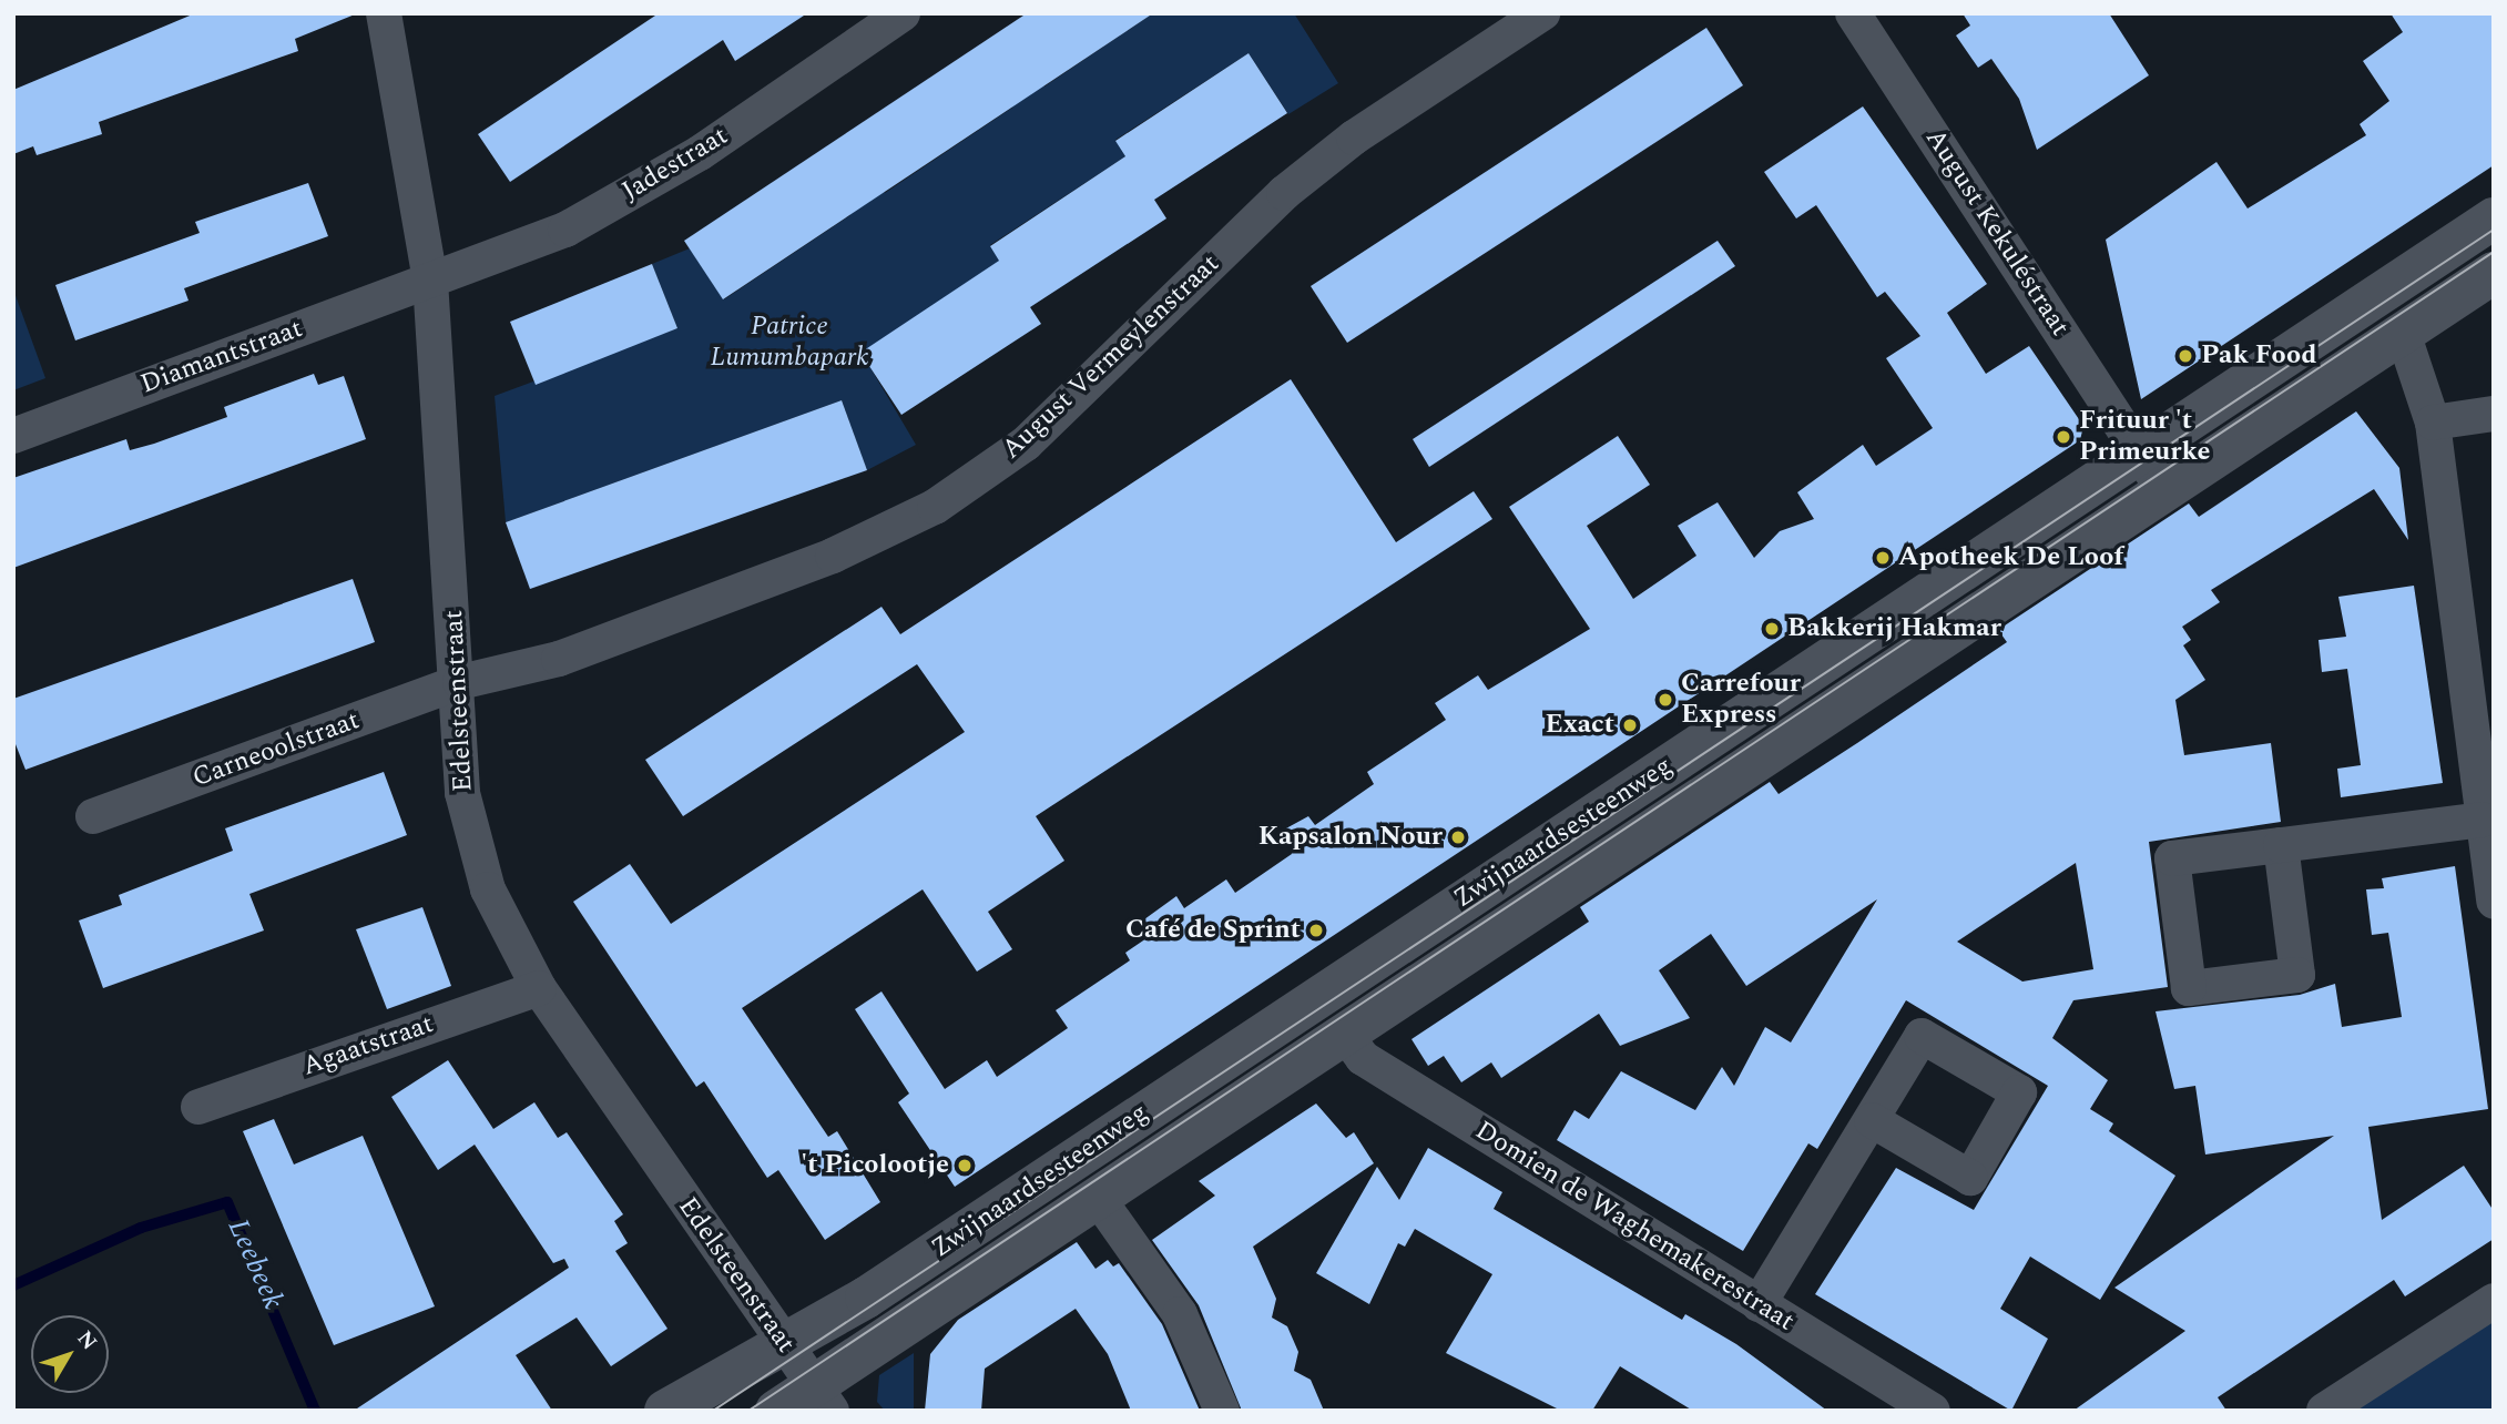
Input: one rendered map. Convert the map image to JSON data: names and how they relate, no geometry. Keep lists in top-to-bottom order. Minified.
{"streets":{"street":["Jadestraat","August Kekuléstraat","Diamantstraat","August Vermeylenstraat","Edelsteenstraat","Carneoolstraat","Zwijnaardsesteenweg","Agaatstraat","Domien de Waghemakerestraat"]},"crossings":[["Jadestraat","Diamantstraat"],["Jadestraat","Edelsteenstraat"],["August Kekuléstraat","Zwijnaardsesteenweg"],["Diamantstraat","Edelsteenstraat"],["August Vermeylenstraat","Edelsteenstraat"],["August Vermeylenstraat","Carneoolstraat"],["Edelsteenstraat","Carneoolstraat"],["Edelsteenstraat","Zwijnaardsesteenweg"],["Edelsteenstraat","Agaatstraat"],["Zwijnaardsesteenweg","Domien de Waghemakerestraat"]],"water":["Leebeek"],"parks":["Patrice Lumumbapark"],"places":["Pak Food","Frituur 't Primeurke","Apotheek De Loof","Bakkerij Hakmar","Carrefour Express","Exact","Kapsalon Nour","Café de Sprint","'t Picolootje"],"north":"top right"}
